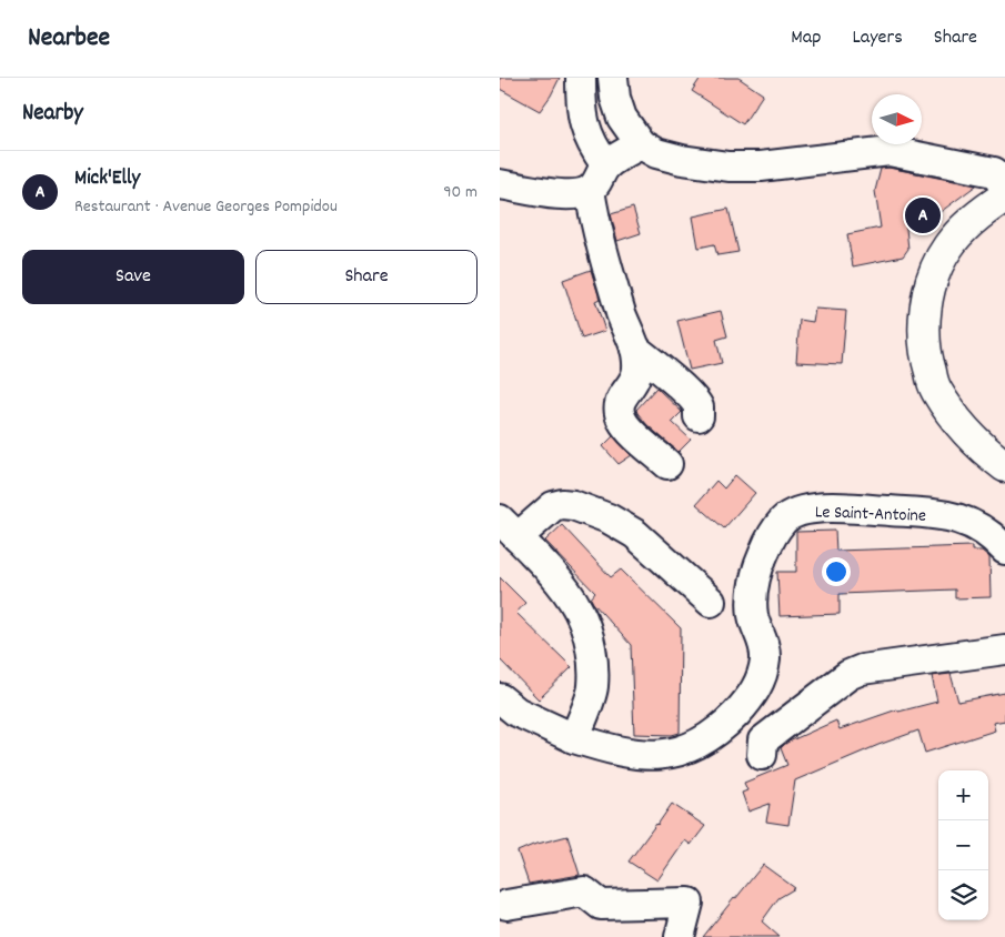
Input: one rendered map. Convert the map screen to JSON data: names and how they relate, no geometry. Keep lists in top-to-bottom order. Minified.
{"streets":{"street":["Le Saint-Antoine"]},"north":"right","page":{"header":"Nearbee","nav":["Map","Layers","Share"],"heading":"Nearby","list":[{"mark":"A","name":"Mick'Elly","note":"Restaurant · Avenue Georges Pompidou","value":"90 m"}],"pins":"A","buttons":["Save","Share"],"map_buttons":["+","−"]}}
